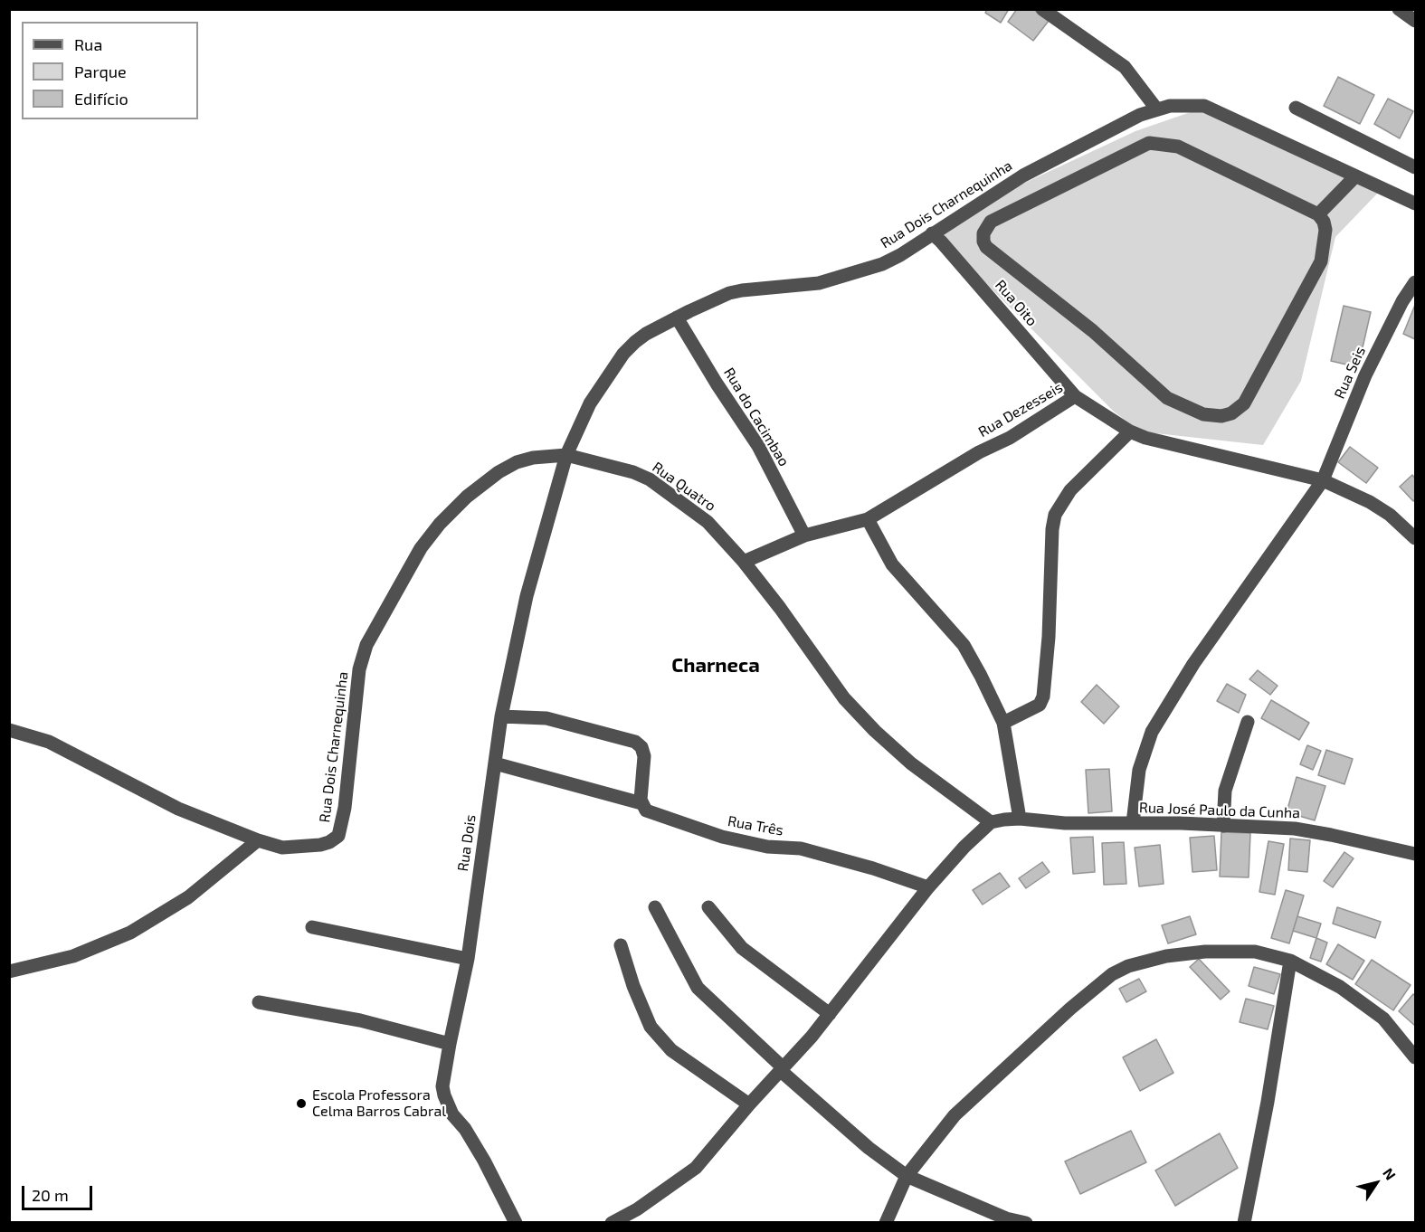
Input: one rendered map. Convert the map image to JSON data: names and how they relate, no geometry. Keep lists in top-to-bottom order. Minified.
{"streets":{"street":["Rua Dois Charnequinha","Rua Oito","Rua Seis","Rua Dezesseis","Rua do Cacimbao","Rua Quatro","Rua José Paulo da Cunha","Rua Três","Rua Dois"]},"crossings":[["Rua Dois Charnequinha","Rua Oito"],["Rua Dois Charnequinha","Rua do Cacimbao"],["Rua Dois Charnequinha","Rua Quatro"],["Rua Dois Charnequinha","Rua Dois"],["Rua Oito","Rua Dezesseis"],["Rua Seis","Rua Dezesseis"],["Rua Seis","Rua José Paulo da Cunha"],["Rua Dezesseis","Rua do Cacimbao"],["Rua Dezesseis","Rua Quatro"],["Rua Quatro","Rua José Paulo da Cunha"],["Rua Quatro","Rua Dois"],["Rua Três","Rua Dois"]],"districts":["Charneca"],"places":["Escola Professora Celma Barros Cabral"],"legend":["Rua","Parque","Edifício"],"scale_bar":"20 m","north":"top right"}
